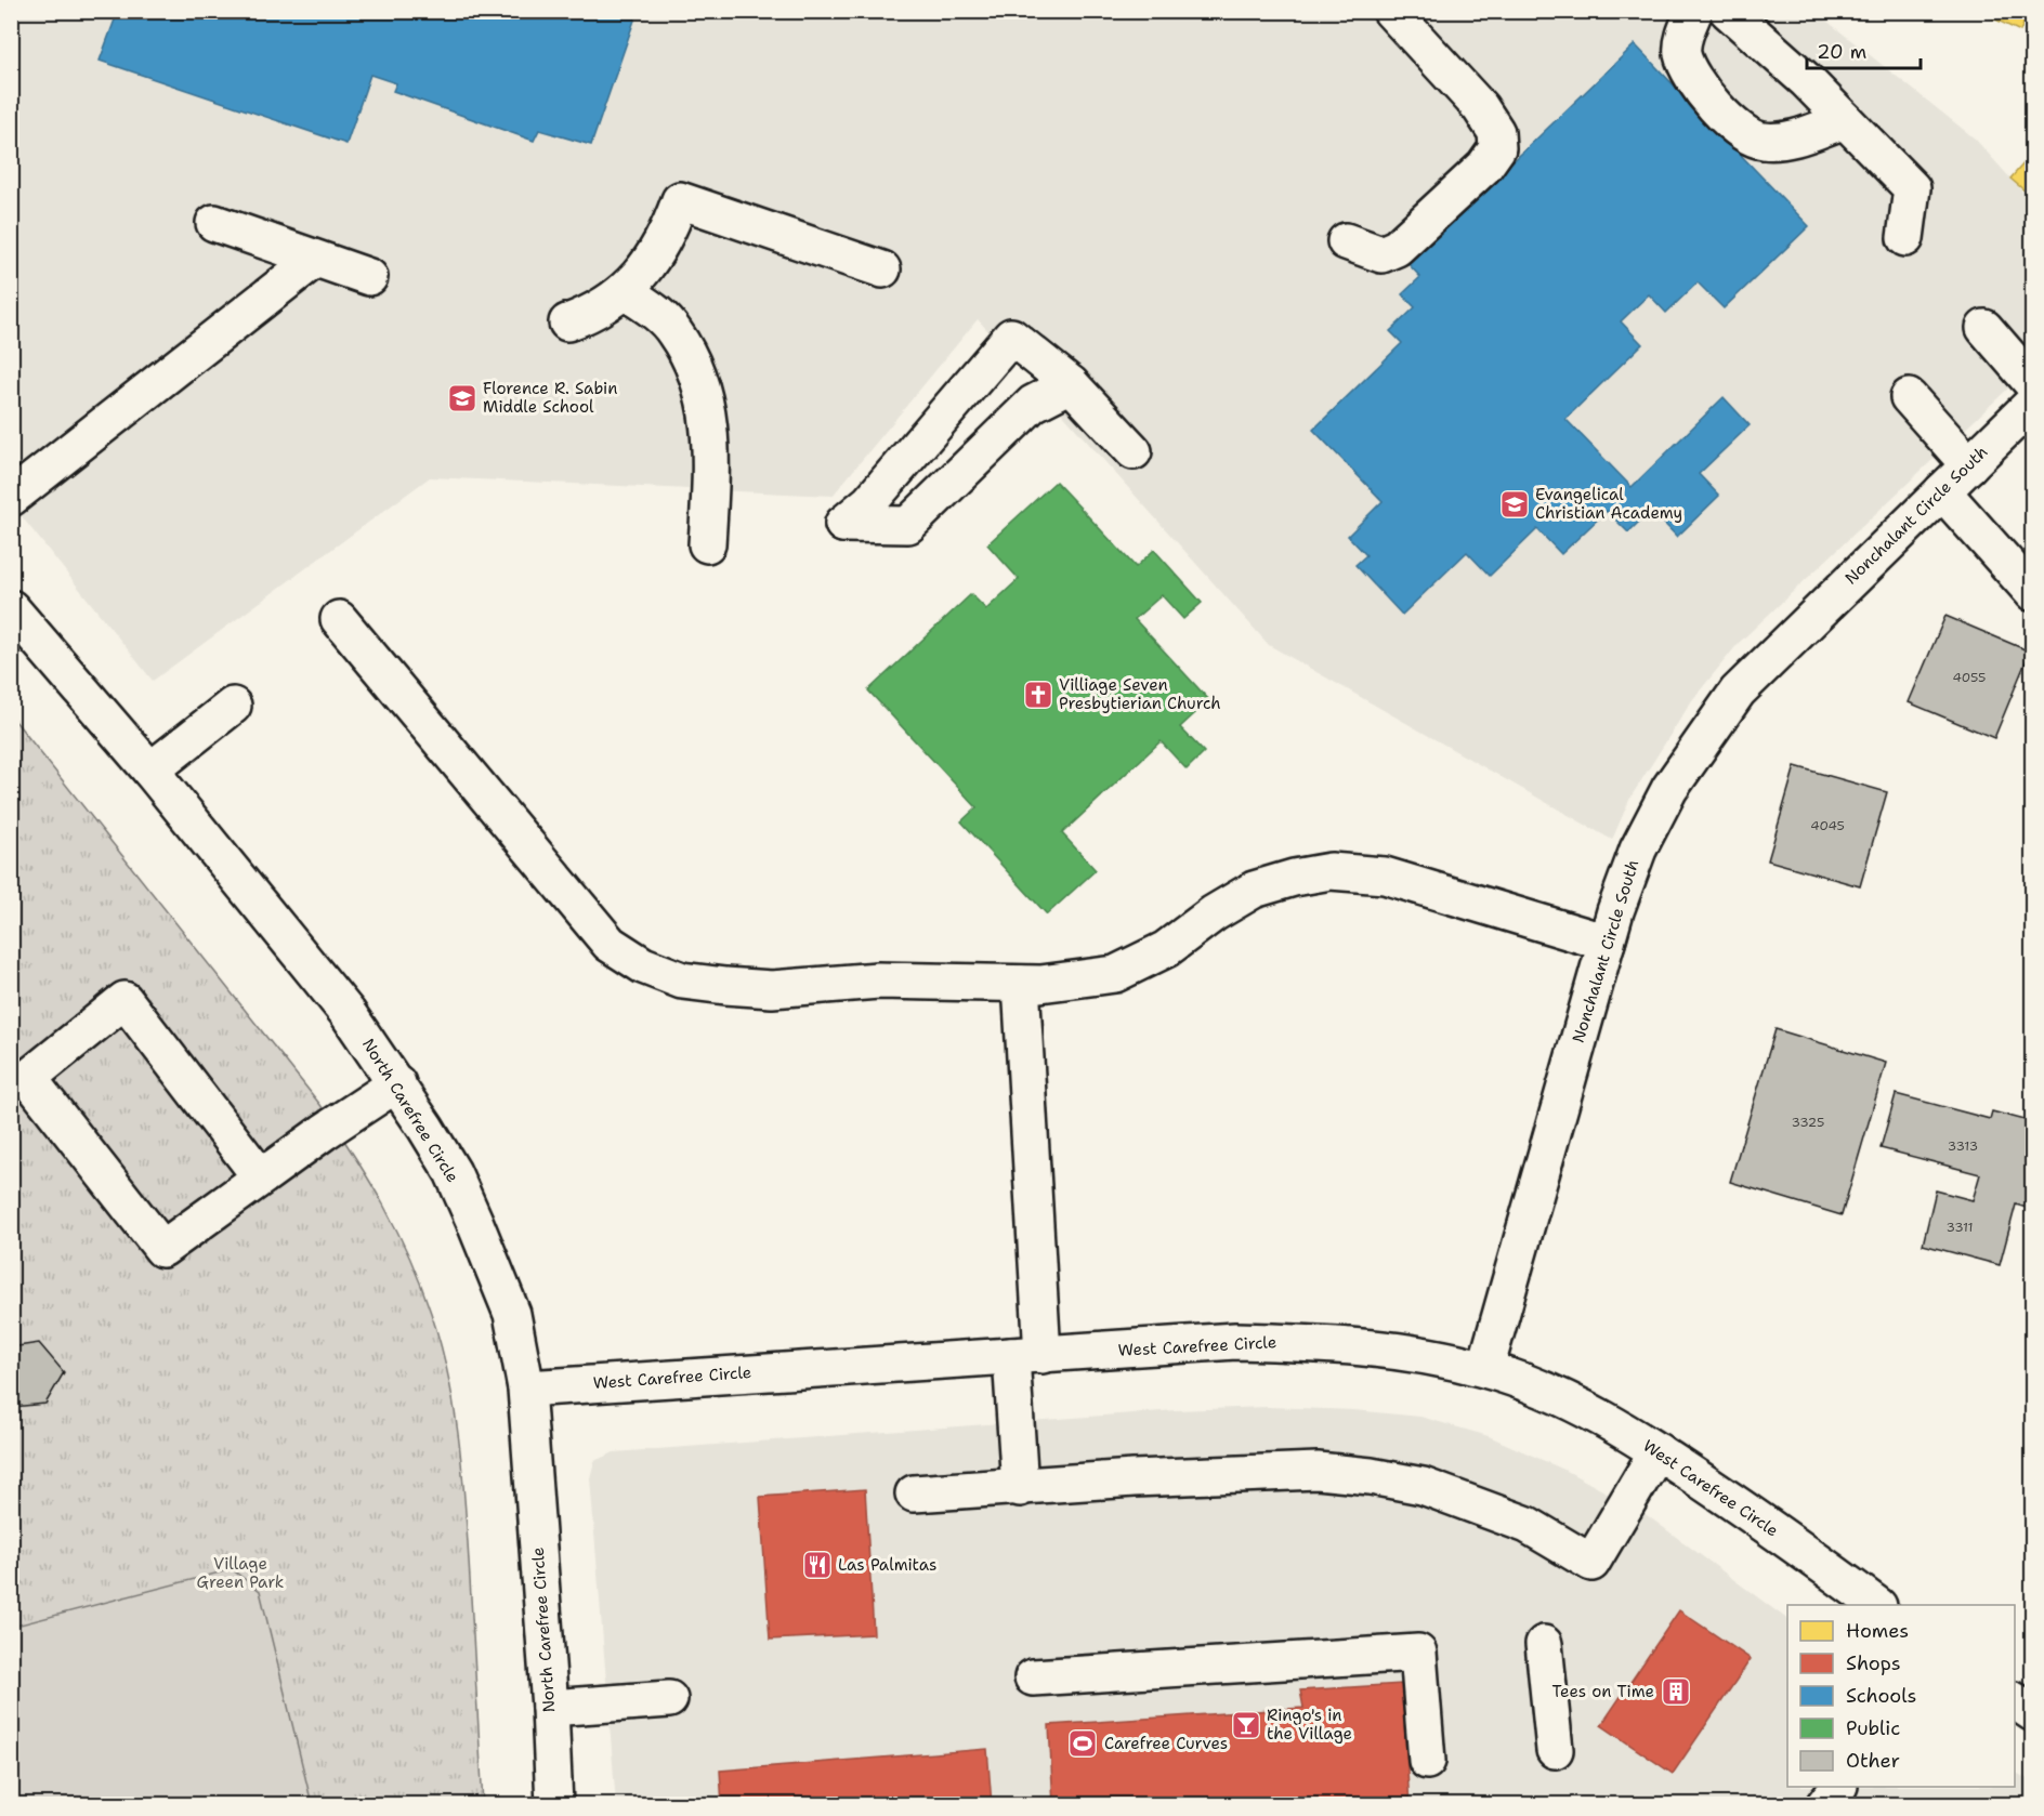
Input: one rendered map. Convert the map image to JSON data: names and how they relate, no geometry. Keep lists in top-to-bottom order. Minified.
{"streets":{"main road":["Nonchalant Circle South","North Carefree Circle","West Carefree Circle"]},"crossings":[["Nonchalant Circle South","West Carefree Circle"],["North Carefree Circle","West Carefree Circle"]],"parks":["Village Green Park"],"places":{"school or university":["Florence R. Sabin Middle School","Evangelical Christian Academy"],"church":["Villiage Seven Presbytierian Church"],"restaurant":["Las Palmitas"],"building":["Tees on Time"],"bar":["Ringo's in the Village"],"sports":["Carefree Curves"]},"house_numbers":["4055","4045","3325","3313","3311"],"legend":["Homes","Shops","Schools","Public","Other"],"scale_bar":"20 m"}
